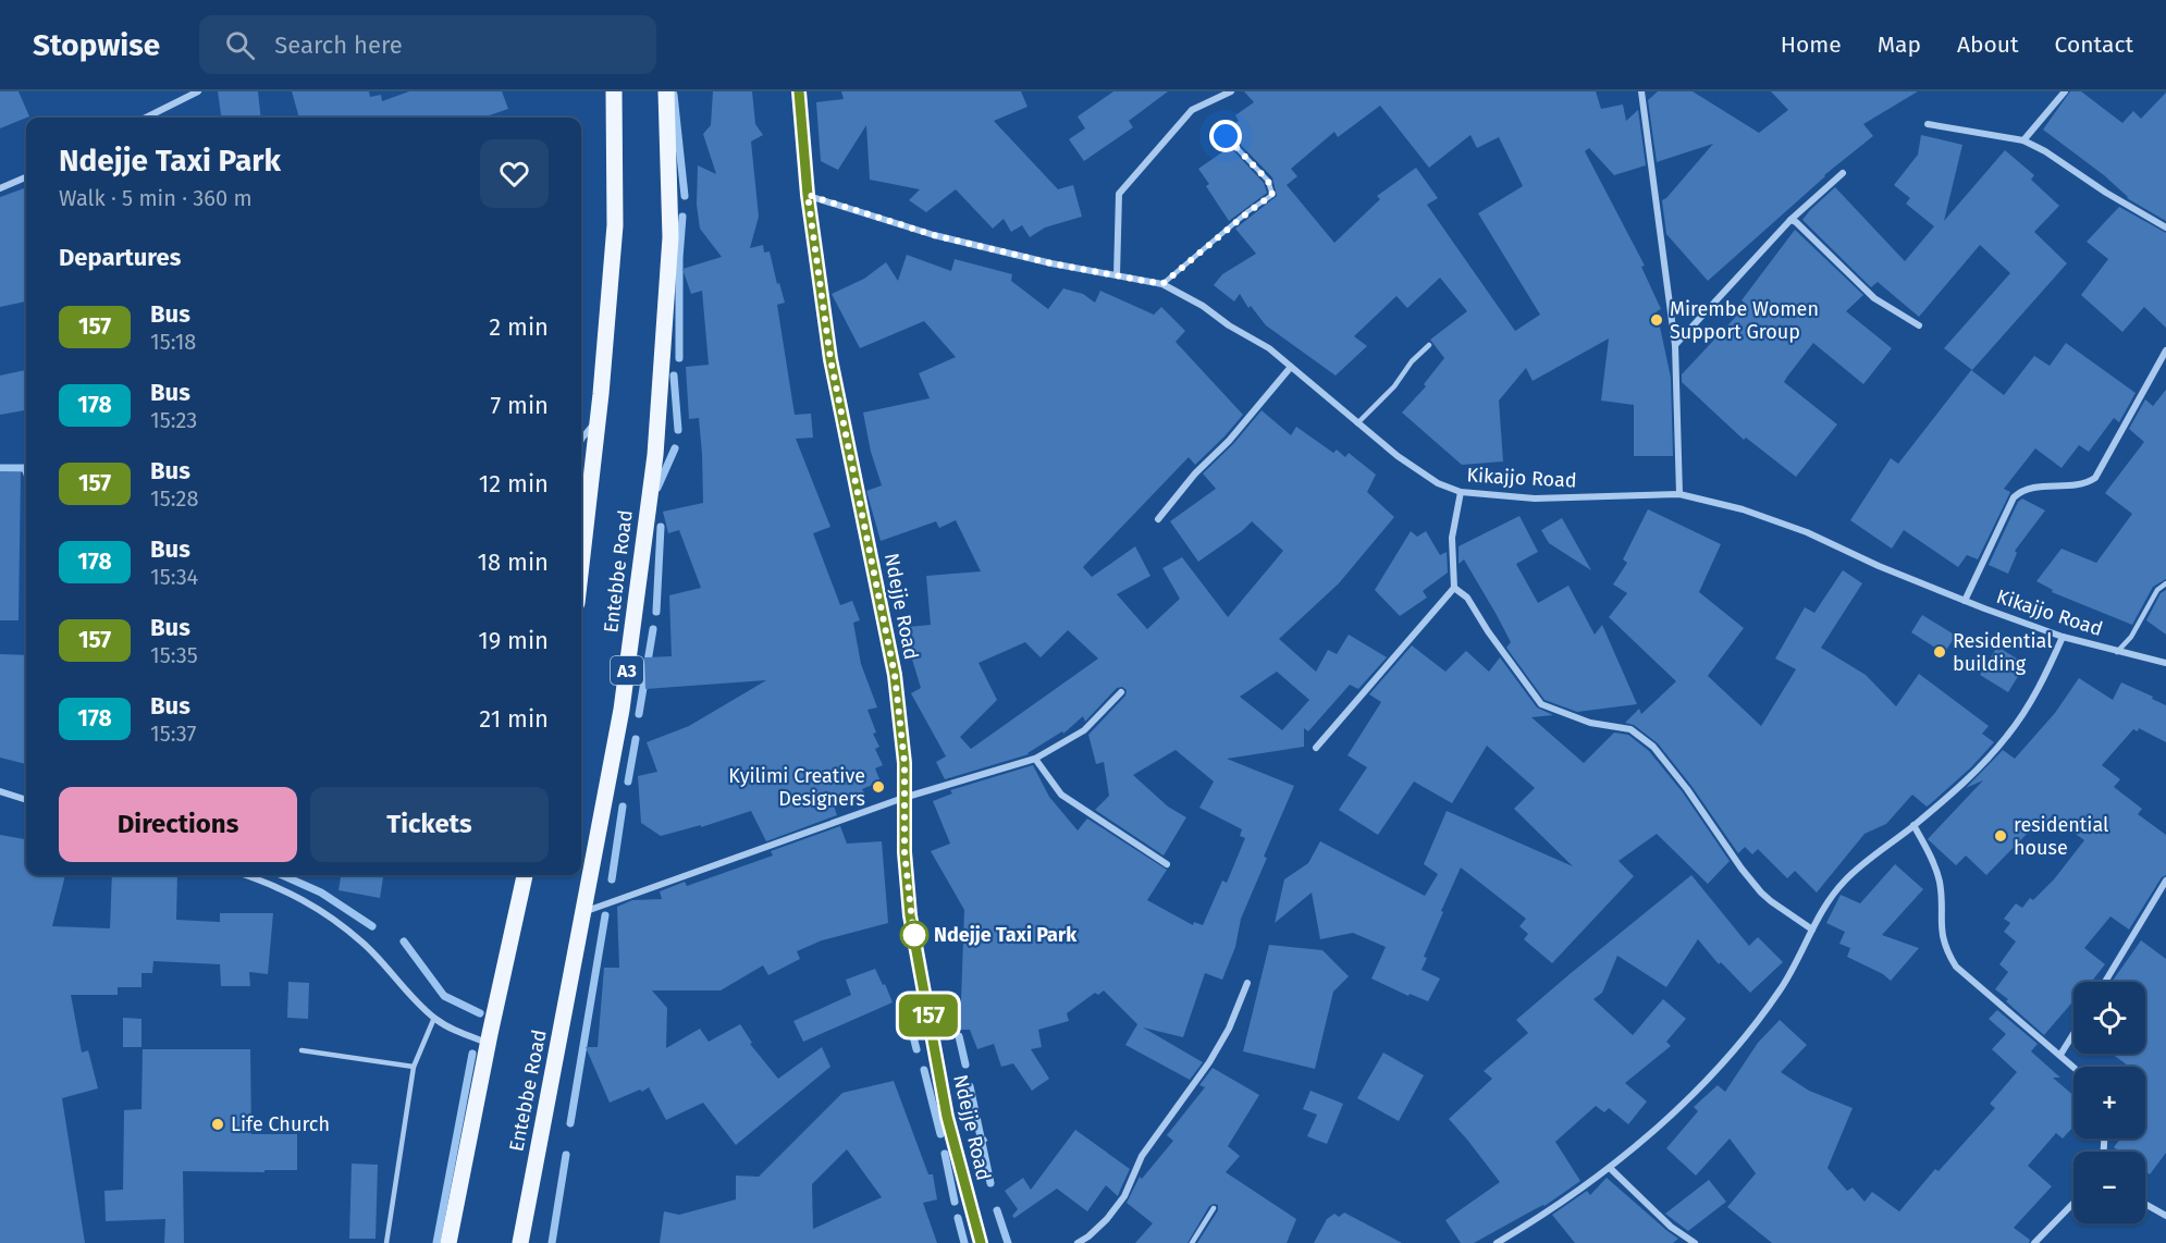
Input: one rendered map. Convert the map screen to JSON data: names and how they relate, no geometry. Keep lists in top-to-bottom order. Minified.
{"streets":{"main road":["Entebbe Road","A3"],"street":["Kikajjo Road","Ndejje Road"]},"crossings":[["Kikajjo Road","Ndejje Road"]],"places":["Mirembe Women Support Group","Residential building","Kyilimi Creative Designers","residential house","Ndejje Taxi Park","Life Church"],"lines":["bus line 157"],"page":{"header":"Stopwise","search":"Search here","nav":["Home","Map","About","Contact"],"on_map":"157","heading":[["Ndejje Taxi Park","Walk · 5 min · 360 m"],"Departures"],"list":[{"mark":"157","name":"Bus","note":"15:18","value":"2 min"},{"mark":"178","name":"Bus","note":"15:23","value":"7 min"},{"mark":"157","name":"Bus","note":"15:28","value":"12 min"},{"mark":"178","name":"Bus","note":"15:34","value":"18 min"},{"mark":"157","name":"Bus","note":"15:35","value":"19 min"},{"mark":"178","name":"Bus","note":"15:37","value":"21 min"}],"buttons":["Directions","Tickets"],"map_buttons":["+","−"]}}
